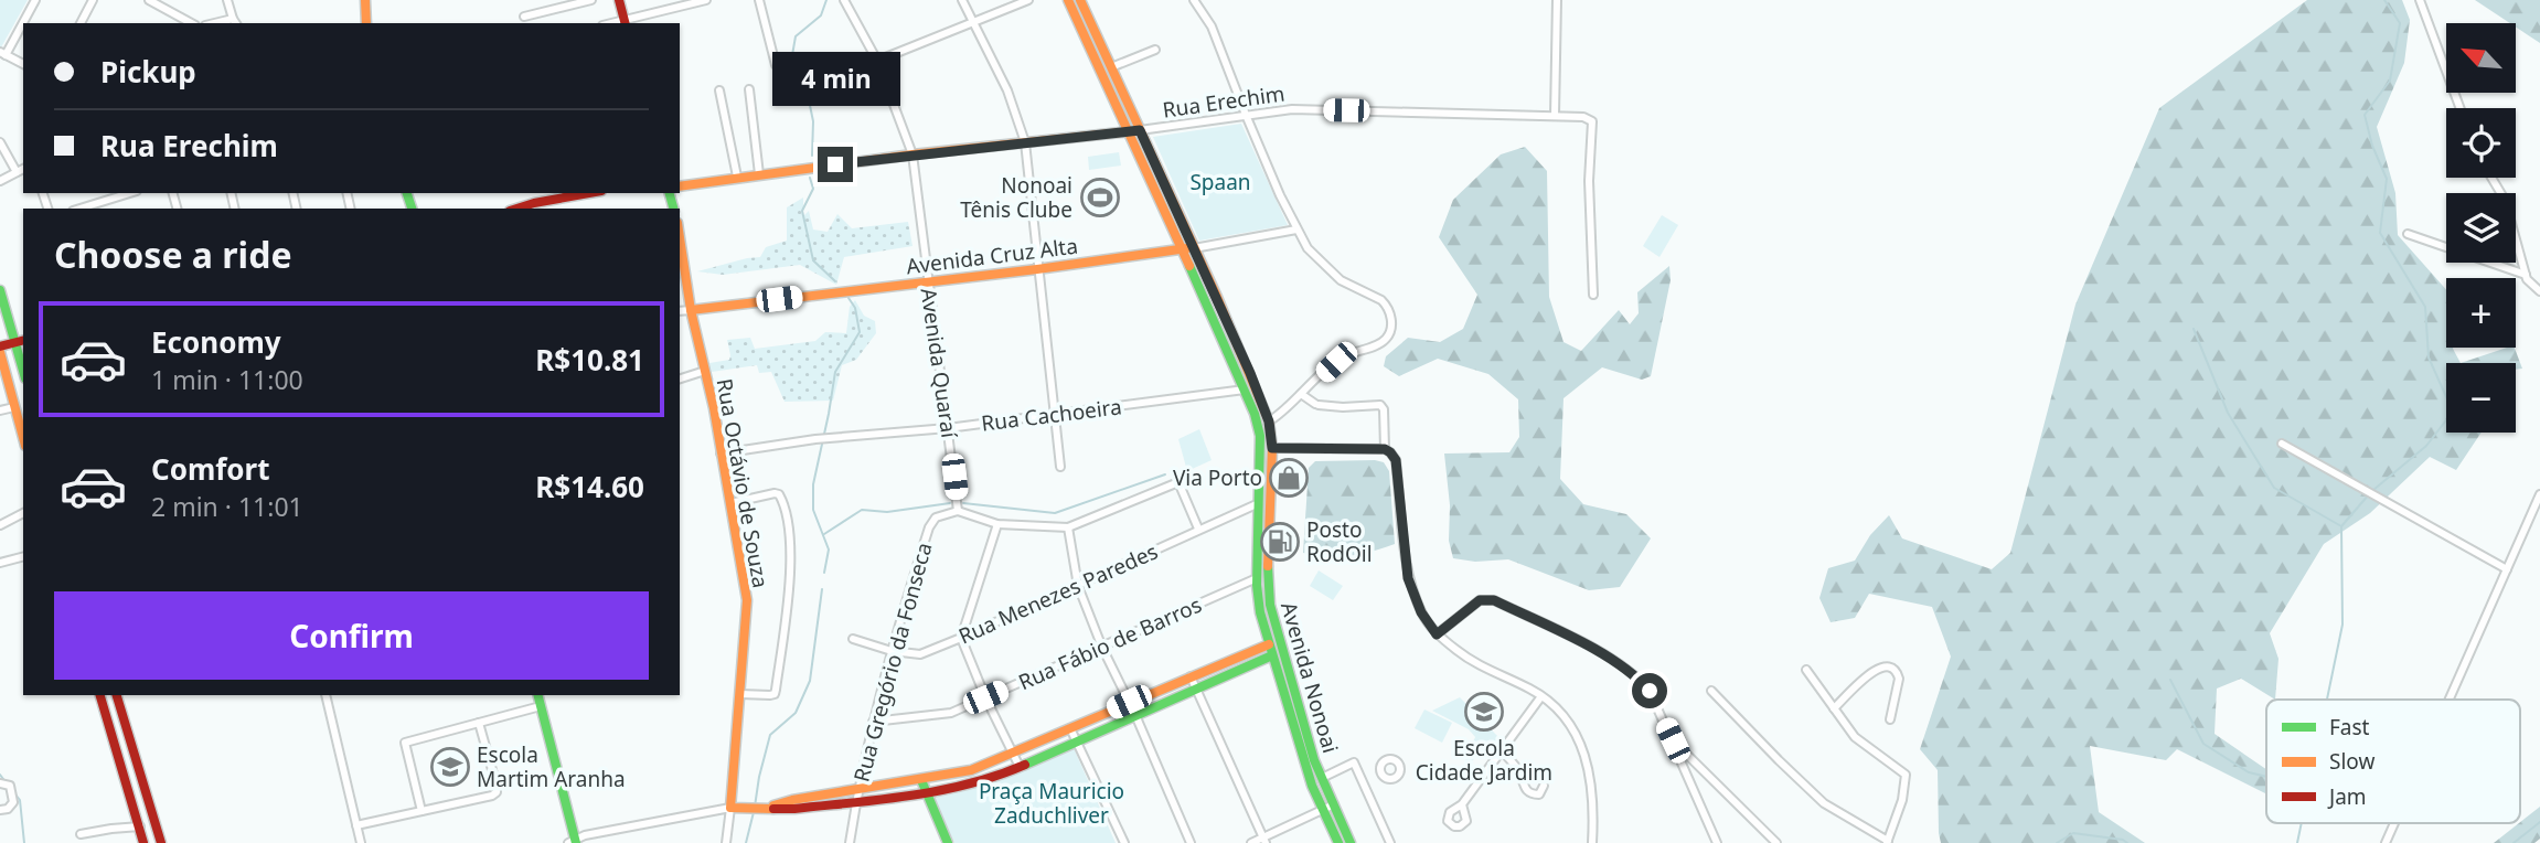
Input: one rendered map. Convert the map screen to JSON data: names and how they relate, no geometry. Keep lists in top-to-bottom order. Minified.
{"streets":{"street":["Rua Erechim","Avenida Cruz Alta","Avenida Quaraí","Rua Cachoeira","Rua Octávio de Souza","Rua Menezes Paredes","Rua Fábio de Barros","Rua Gregório da Fonseca","Avenida Nonoai"]},"crossings":[["Rua Erechim","Avenida Quaraí"],["Rua Erechim","Avenida Nonoai"],["Avenida Cruz Alta","Avenida Quaraí"],["Avenida Cruz Alta","Rua Octávio de Souza"],["Avenida Cruz Alta","Avenida Nonoai"],["Avenida Quaraí","Rua Cachoeira"],["Avenida Quaraí","Rua Gregório da Fonseca"],["Rua Cachoeira","Rua Octávio de Souza"],["Rua Cachoeira","Avenida Nonoai"],["Rua Menezes Paredes","Rua Gregório da Fonseca"],["Rua Menezes Paredes","Avenida Nonoai"],["Rua Fábio de Barros","Rua Gregório da Fonseca"],["Rua Fábio de Barros","Avenida Nonoai"]],"parks":["Spaan","Praça Mauricio Zaduchliver"],"places":{"sports":["Nonoai Tênis Clube"],"shop":["Via Porto"],"fuel station":["Posto RodOil"],"school or university":["Escola Cidade Jardim","Escola Martim Aranha"]},"legend":["Fast","Slow","Jam"],"north":"top left","page":{"map_buttons":["+","−"],"banner":["Pickup","Rua Erechim"],"bubble":"4 min","heading":"Choose a ride","list":[{"name":"Economy","note":"1 min · 11:00","value":"R$10.81"},{"name":"Comfort","note":"2 min · 11:01","value":"R$14.60"}],"buttons":"Confirm"}}
